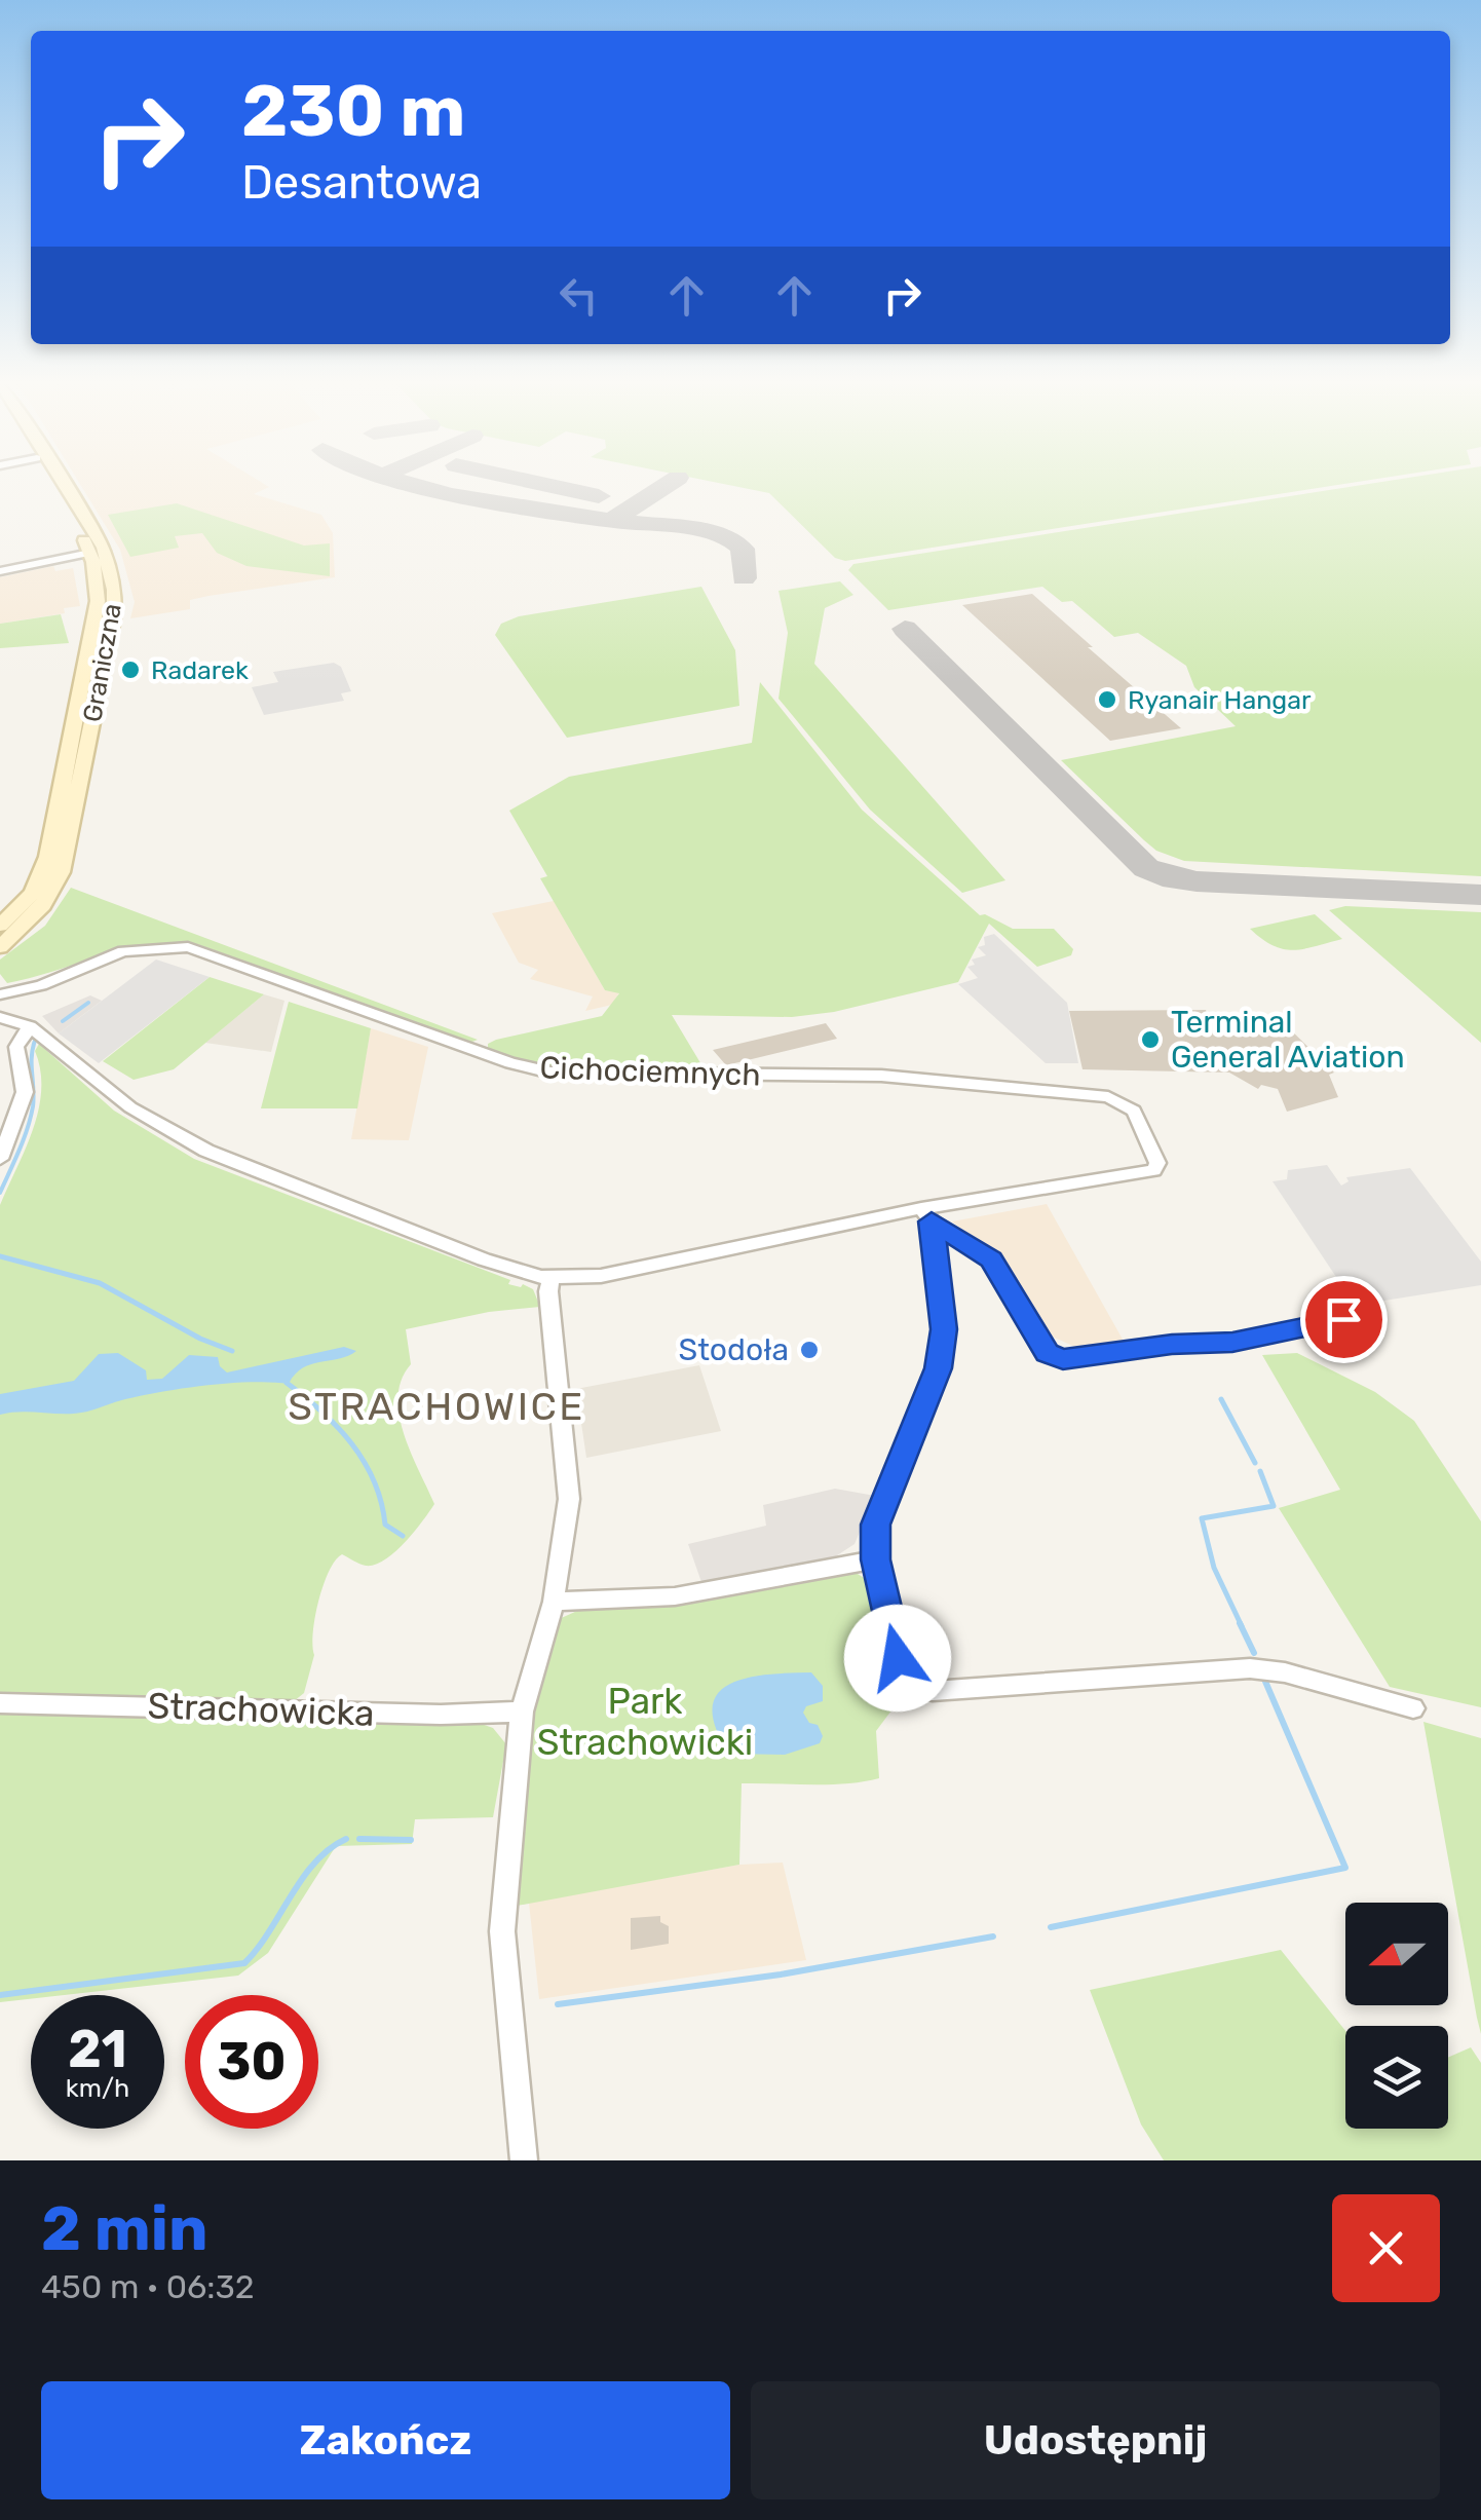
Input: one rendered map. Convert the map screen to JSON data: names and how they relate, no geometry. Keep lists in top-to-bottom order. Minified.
{"streets":{"main road":["Graniczna"],"street":["Cichociemnych","Strachowicka"]},"districts":["STRACHOWICE"],"parks":["Park Strachowicki"],"places":["Radarek","Ryanair Hangar","Terminal General Aviation","Stodoła"],"north":"left","page":{"turn":["230 m","Desantowa"],"speed":"21 km/h","limit":"30","heading":["2 min","450 m · 06:32"],"buttons":["Zakończ","Udostępnij"]}}
